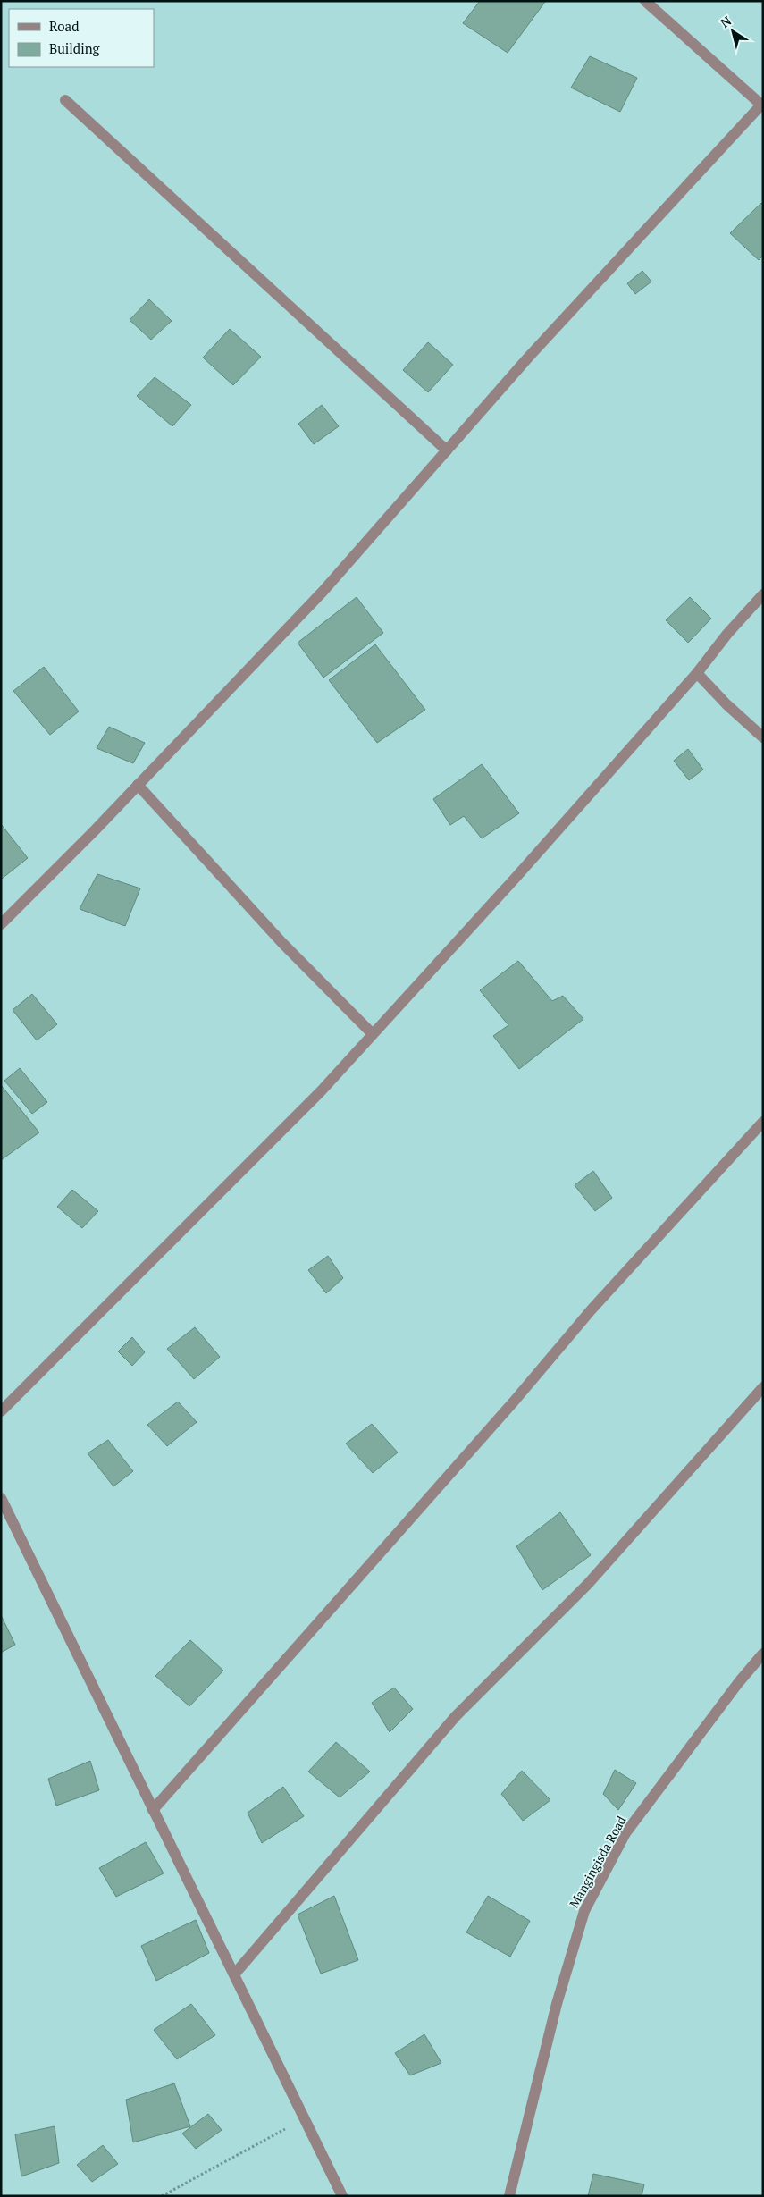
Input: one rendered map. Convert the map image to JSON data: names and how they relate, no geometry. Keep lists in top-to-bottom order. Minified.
{"streets":{"street":["Mangingisda Road"]},"legend":["Road","Building"],"north":"top left"}
